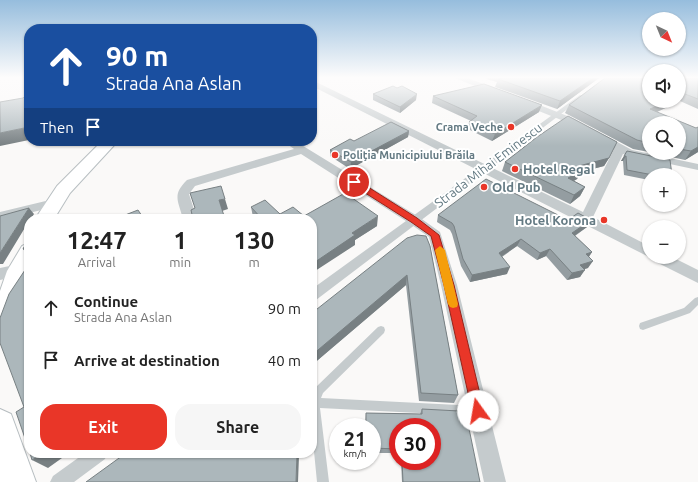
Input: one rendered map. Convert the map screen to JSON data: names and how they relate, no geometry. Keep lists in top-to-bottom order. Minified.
{"streets":{"street":["Strada Mihai Eminescu"]},"places":["Crama Veche","Poliția Municipiului Brăila","Hotel Regal","Old Pub","Hotel Korona"],"north":"bottom right","page":{"map_buttons":["+","−"],"turn":["90 m","Strada Ana Aslan"],"then":"Then","eta":["12:47","Arrival","1","min","130","m"],"list":[{"name":"Continue","note":"Strada Ana Aslan","value":"90 m"},{"name":"Arrive at destination","value":"40 m"}],"buttons":["Exit","Share"],"speed":"21 km/h","limit":"30"}}
